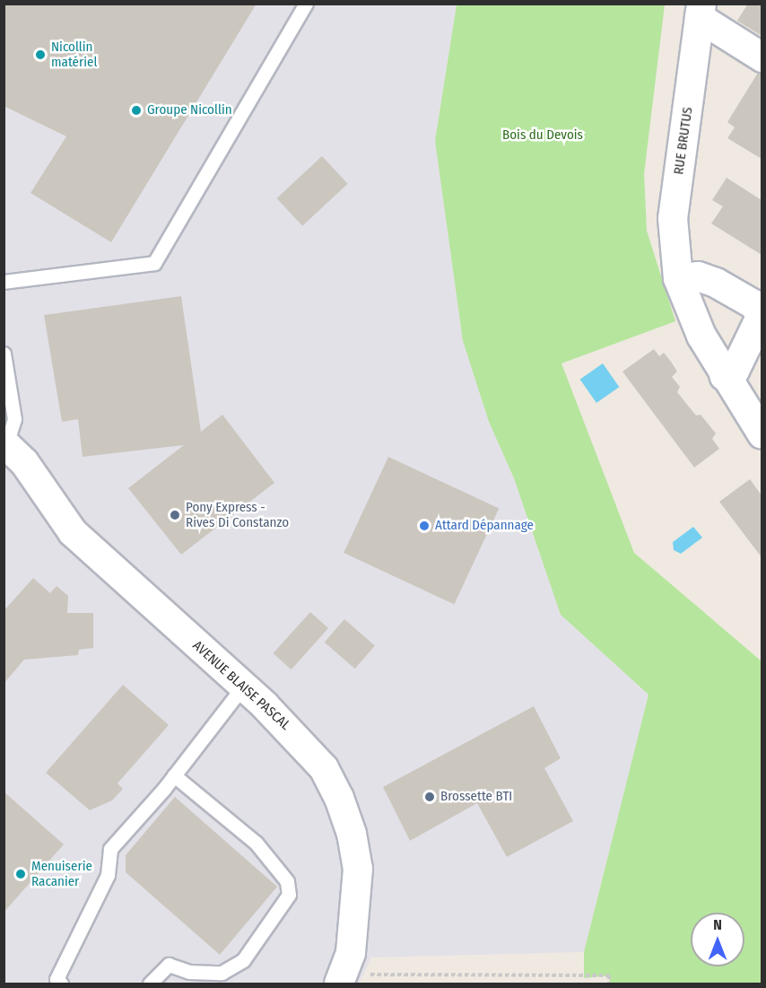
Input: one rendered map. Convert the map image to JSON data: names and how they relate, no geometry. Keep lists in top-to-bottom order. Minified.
{"streets":{"street":["RUE BRUTUS","AVENUE BLAISE PASCAL"]},"parks":["Bois du Devois"],"places":["Nicollin matériel","Groupe Nicollin","Pony Express - Rives Di Constanzo","Attard Dépannage","Brossette BTI","Menuiserie Racanier"],"north":"top"}
